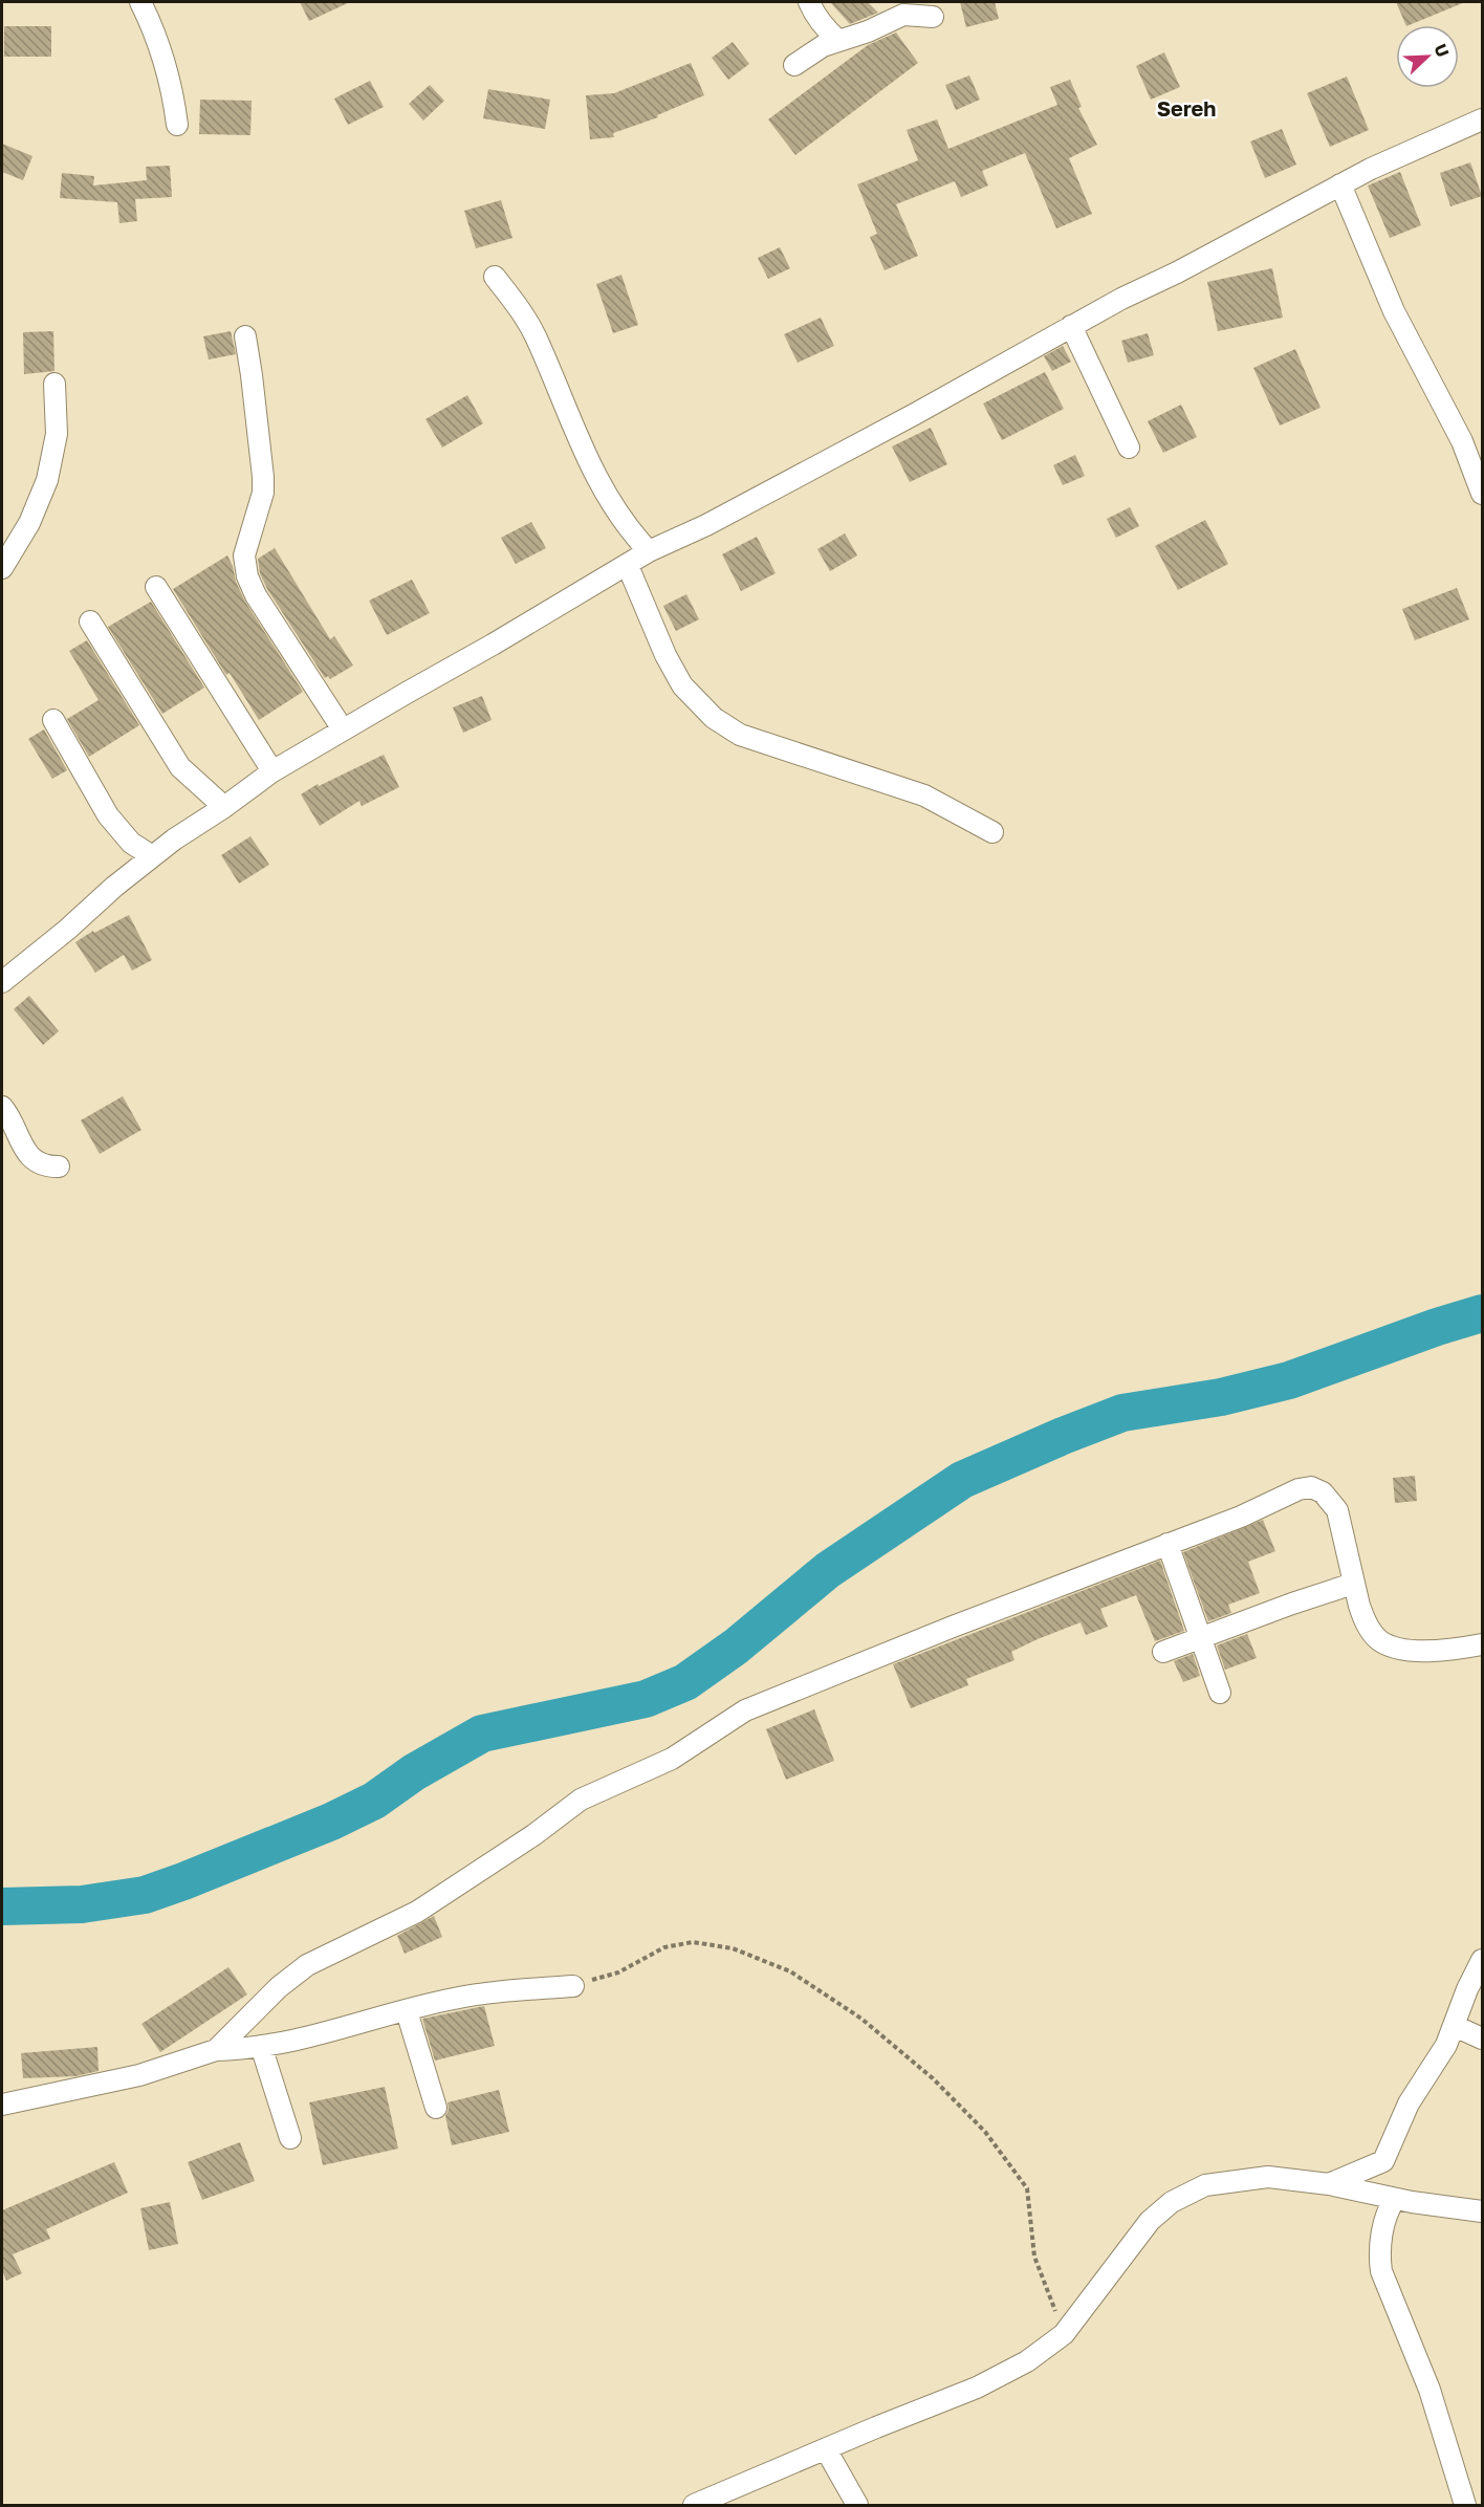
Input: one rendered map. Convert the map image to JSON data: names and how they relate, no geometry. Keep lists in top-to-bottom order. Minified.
{"districts":["Sereh"],"north":"top right"}
